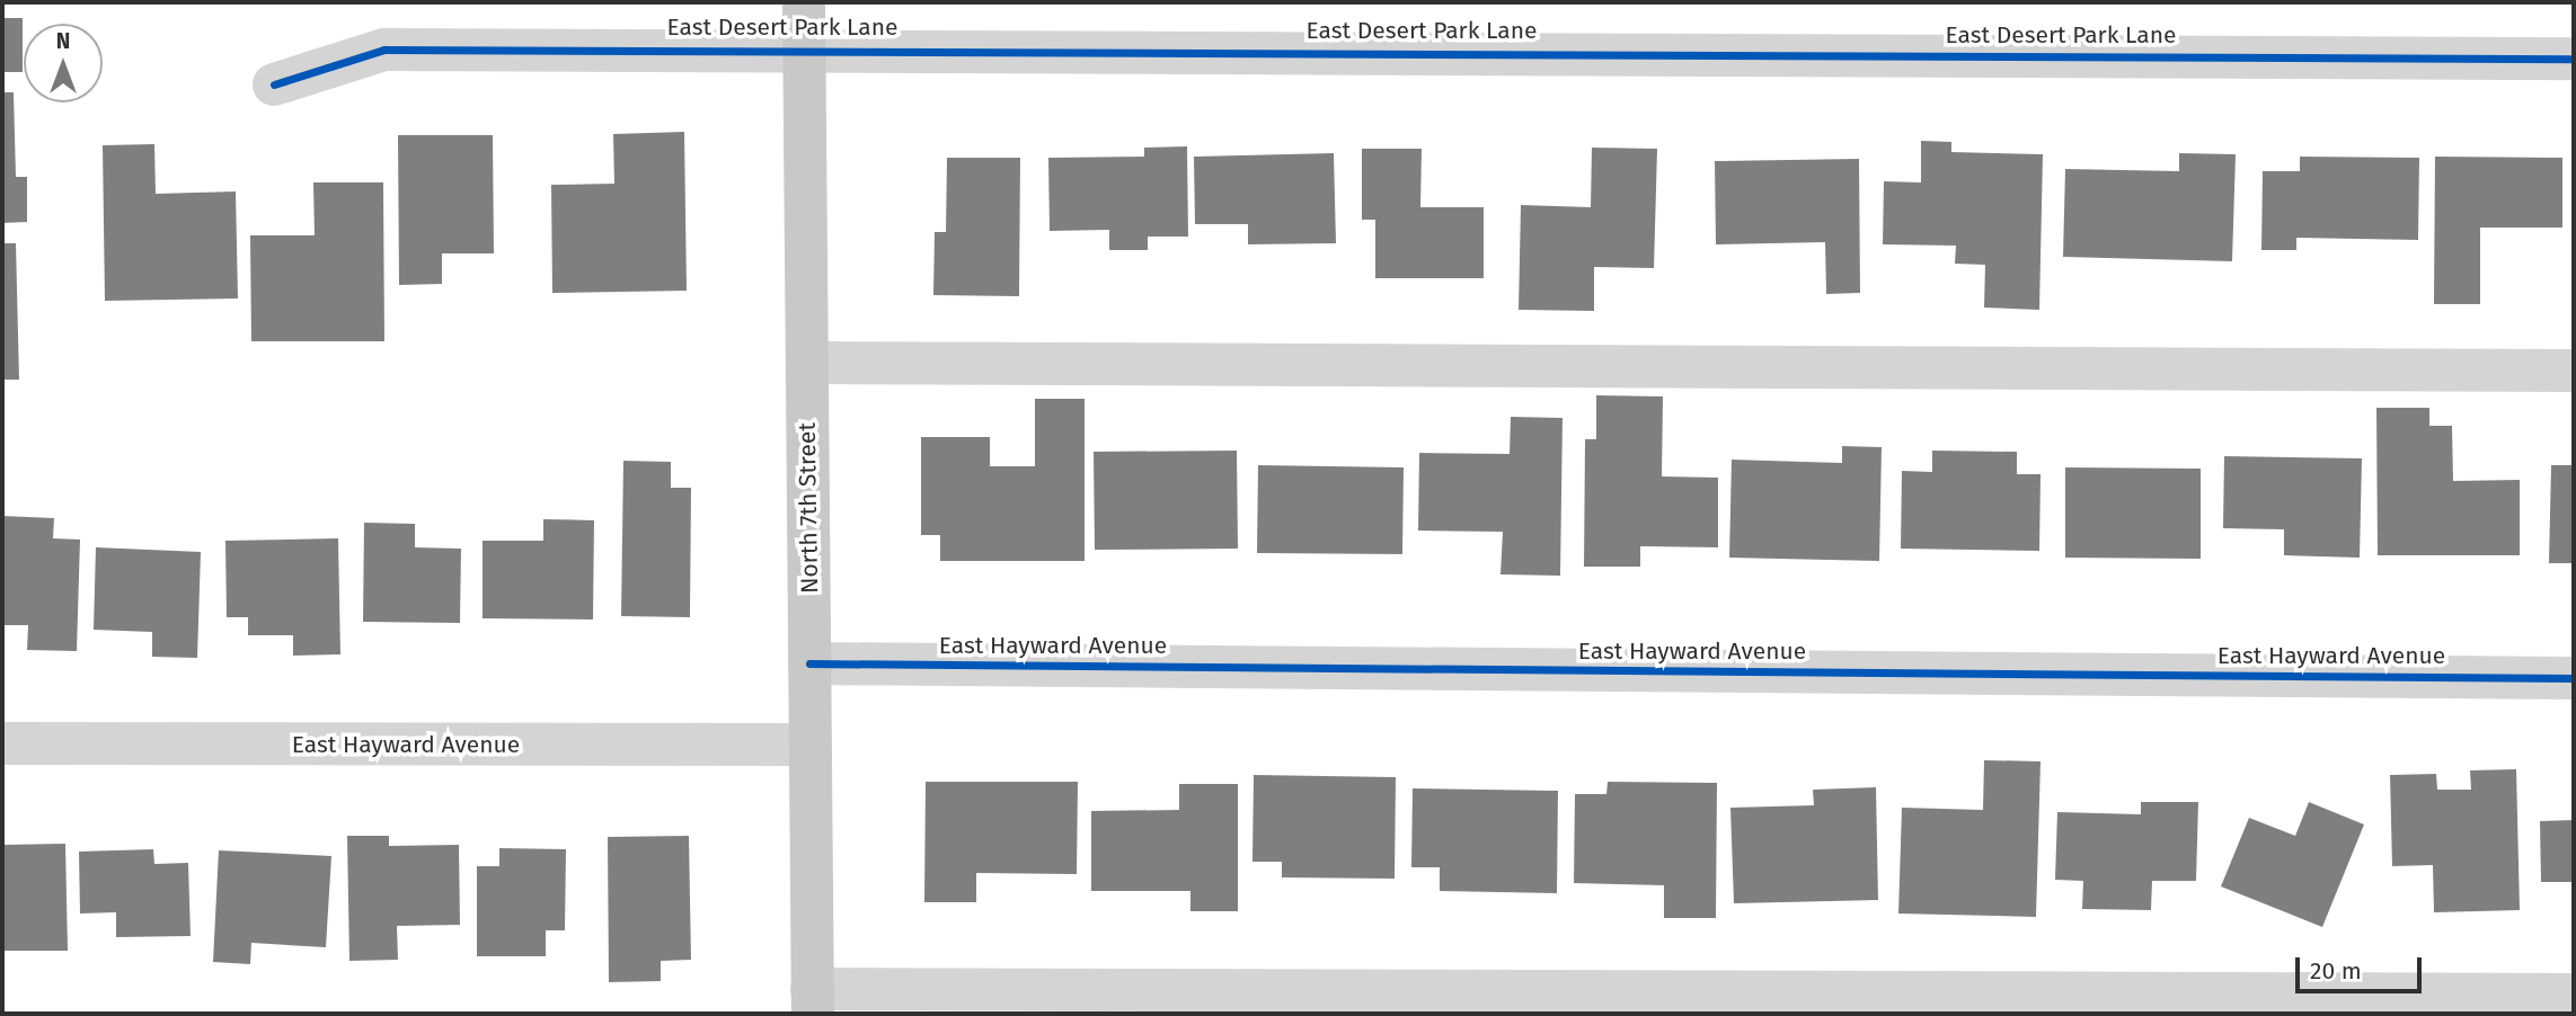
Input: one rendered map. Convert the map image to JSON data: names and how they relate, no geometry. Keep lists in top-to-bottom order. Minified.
{"streets":{"main road":["North 7th Street"],"street":["East Desert Park Lane","East Hayward Avenue"]},"crossings":[["East Desert Park Lane","North 7th Street"],["North 7th Street","East Hayward Avenue"]],"scale_bar":"20 m","north":"top"}
